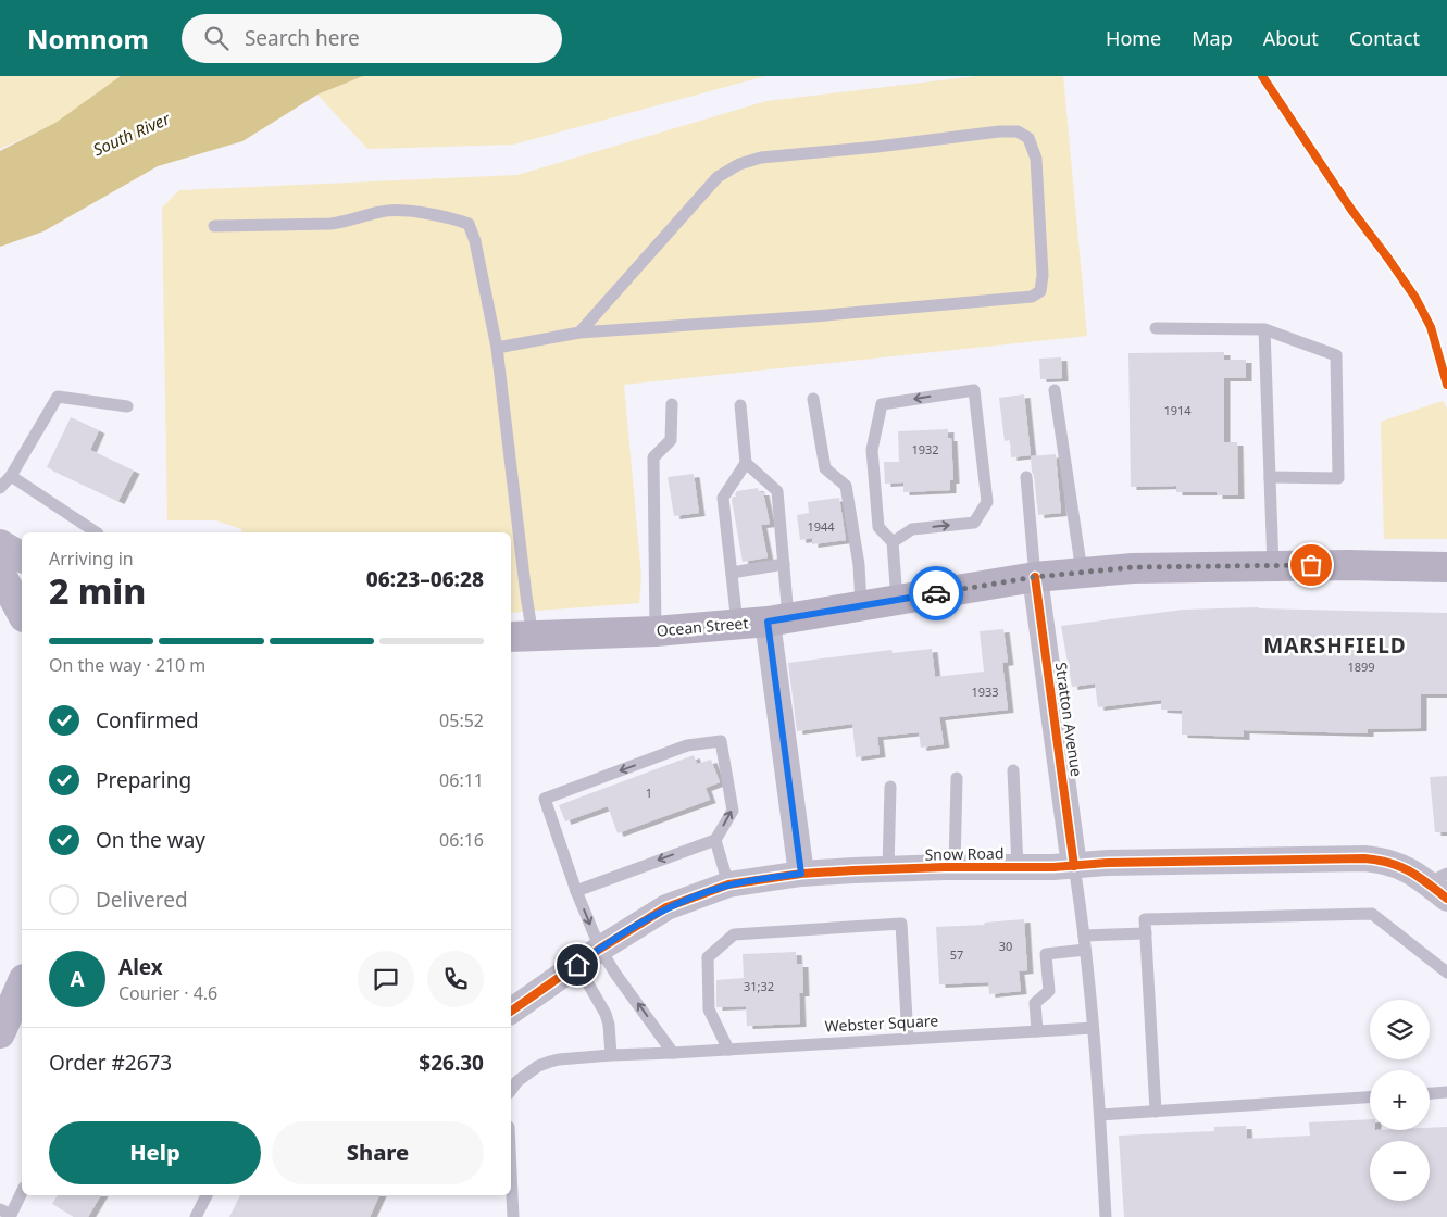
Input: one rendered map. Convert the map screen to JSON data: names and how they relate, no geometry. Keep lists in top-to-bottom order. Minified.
{"streets":{"main road":["Ocean Street"],"street":["Stratton Avenue","Snow Road"],"lane":["Webster Square"]},"crossings":[["Ocean Street","Stratton Avenue"],["Stratton Avenue","Snow Road"]],"districts":["MARSHFIELD"],"water":["South River"],"house_numbers":["1914","1932","1944","1899","1933","1","30","57","31;32"],"page":{"header":"Nomnom","search":"Search here","nav":["Home","Map","About","Contact"],"heading":["2 min","Arriving in","06:23–06:28"],"panel":["Alex","Courier · 4.6","Order #2673","$26.30"],"bar":"On the way · 210 m","list":[["Confirmed","05:52"],["Preparing","06:11"],["On the way","06:16"],"Delivered"],"round":"A","map_buttons":["+","−"],"buttons":["Help","Share"]}}
